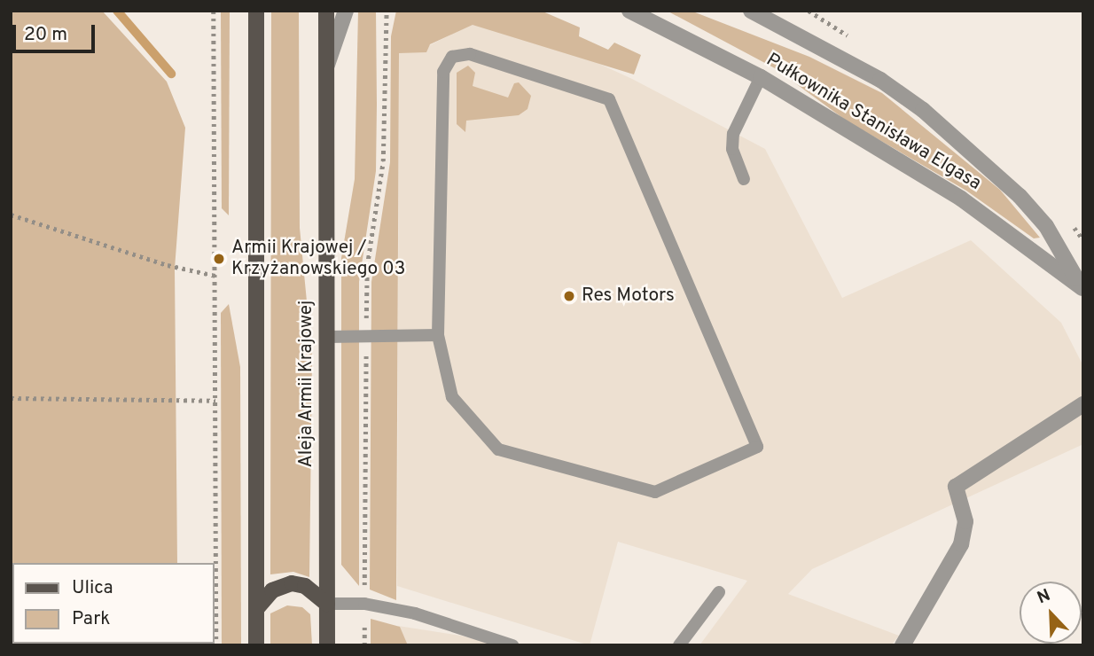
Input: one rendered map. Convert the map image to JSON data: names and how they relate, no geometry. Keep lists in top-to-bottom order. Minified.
{"streets":{"main road":["Aleja Armii Krajowej"],"street":["Pułkownika Stanisława Elgasa"]},"places":["Armii Krajowej / Krzyżanowskiego 03","Res Motors"],"legend":["Ulica","Park"],"scale_bar":"20 m","north":"top left"}
